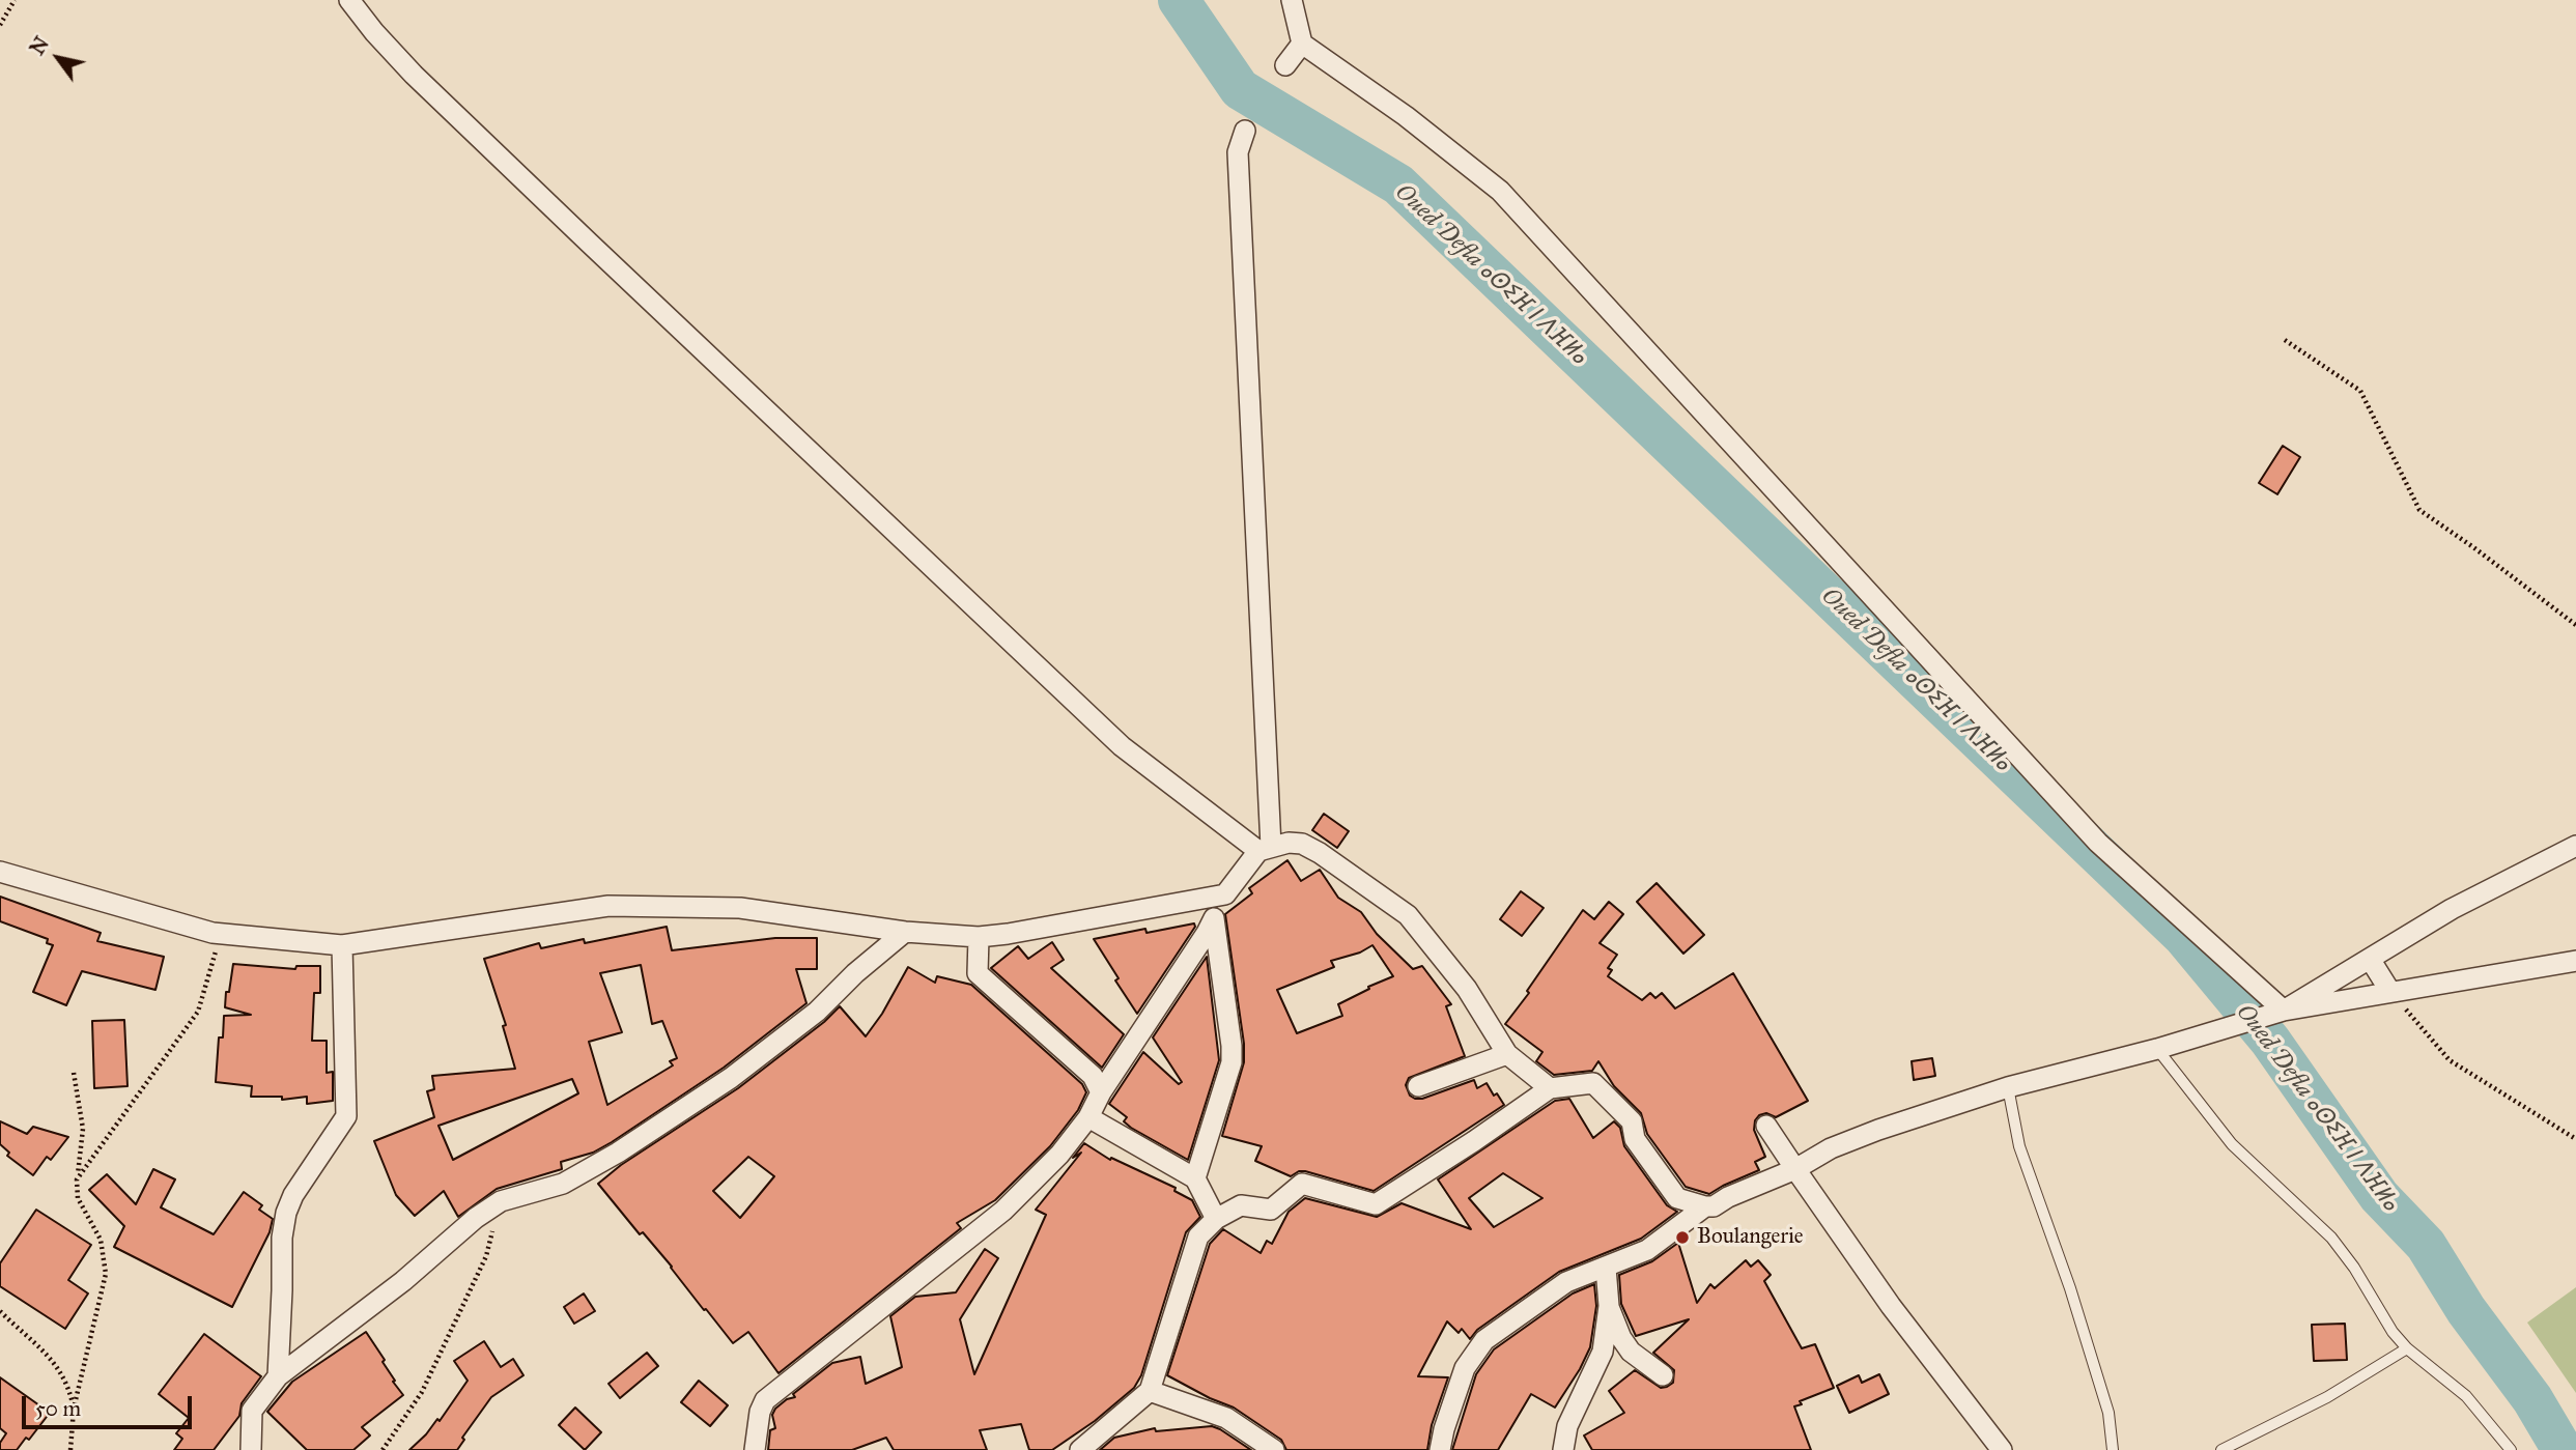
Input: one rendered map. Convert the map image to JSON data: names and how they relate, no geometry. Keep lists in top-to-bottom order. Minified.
{"water":["Oued Defla ⴰⵙⵉⴼ ⵏ ⴷⴼⵍⴰ"],"places":["Boulangerie"],"scale_bar":"50 m","north":"top left"}
